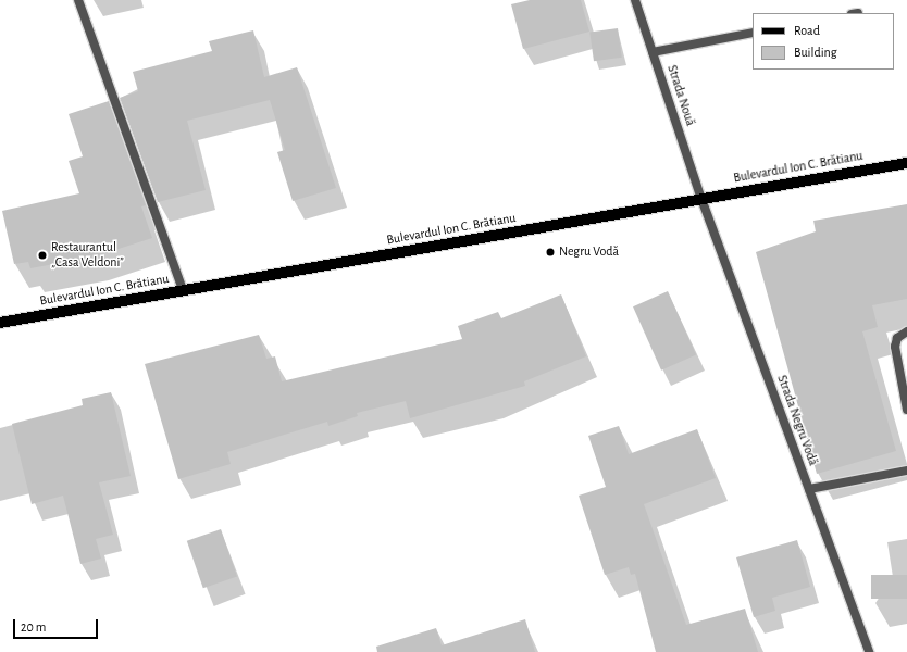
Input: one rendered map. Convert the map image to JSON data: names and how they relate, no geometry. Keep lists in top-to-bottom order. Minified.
{"streets":{"main road":["Bulevardul Ion C. Brătianu"],"street":["Strada Nouă","Strada Negru Vodă"]},"crossings":[["Strada Nouă","Bulevardul Ion C. Brătianu"],["Strada Nouă","Strada Negru Vodă"],["Bulevardul Ion C. Brătianu","Strada Negru Vodă"]],"places":["Negru Vodă","Restaurantul „Casa Veldoni”"],"legend":["Road","Building"],"scale_bar":"20 m"}
